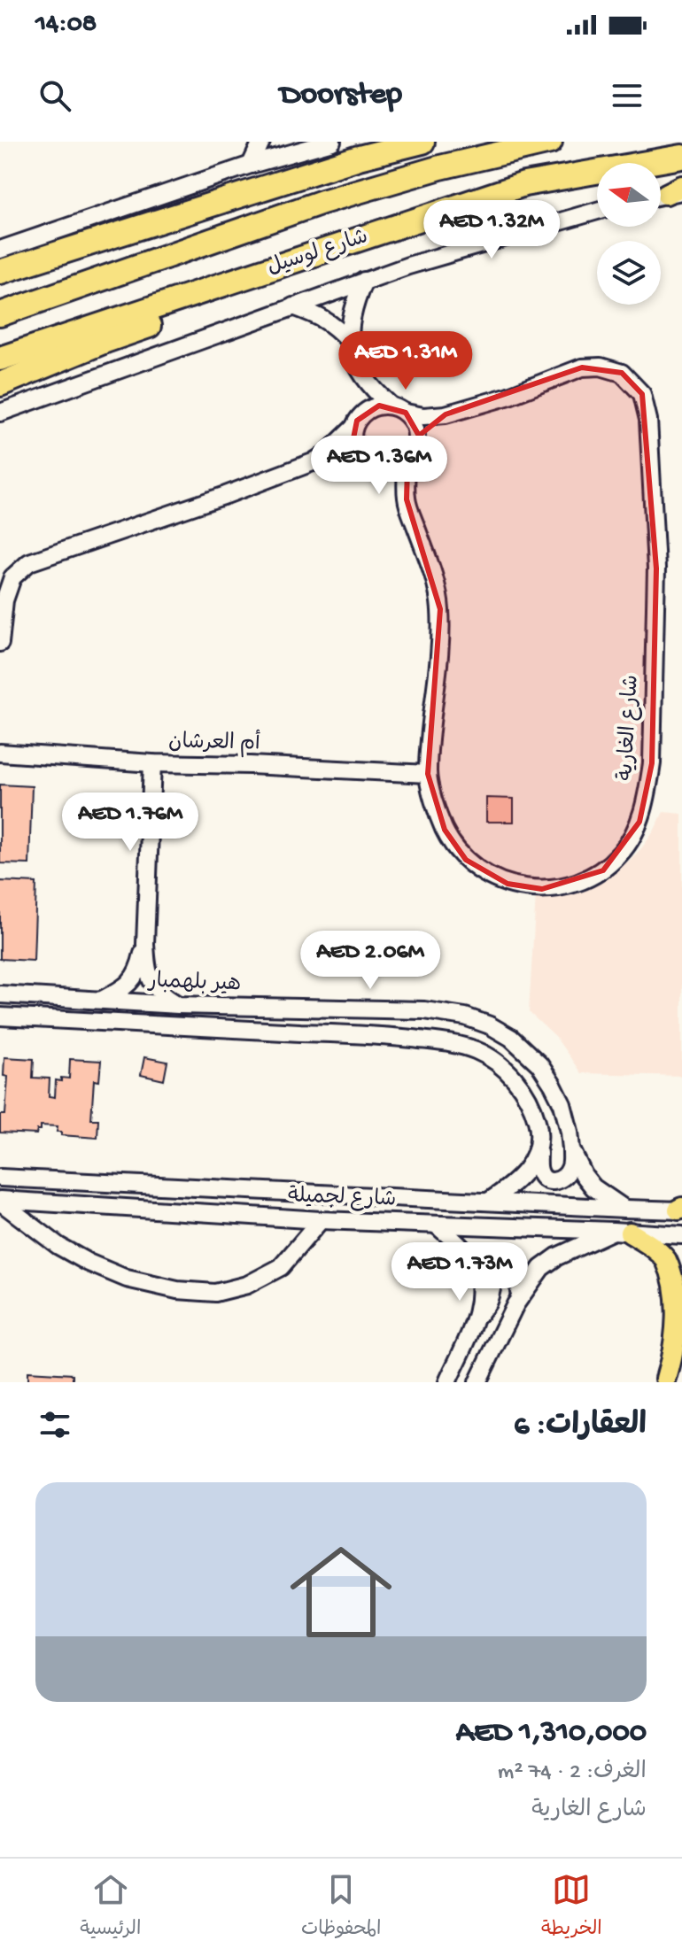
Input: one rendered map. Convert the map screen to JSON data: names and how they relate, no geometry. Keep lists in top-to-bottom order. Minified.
{"streets":{"highway":["شارع لوسيل"],"street":["شارع الغارية","أم العرشان","هير بلهمبار","شارع لجميلة"]},"crossings":[["شارع الغارية","أم العرشان"],["هير بلهمبار","شارع لجميلة"]],"north":"left","page":{"status":"14:08","header":"Doorstep","price":["AED 1.32M","AED 1.31M","AED 1.36M","AED 1.76M","AED 2.06M","AED 1.73M"],"heading":"العقارات: 6","list":[{"name":"AED 1,310,000","note":"الغرف: 2 · 74 m² · شارع الغارية"}],"tabs":["الخريطة","المحفوظات","الرئيسية"]}}
